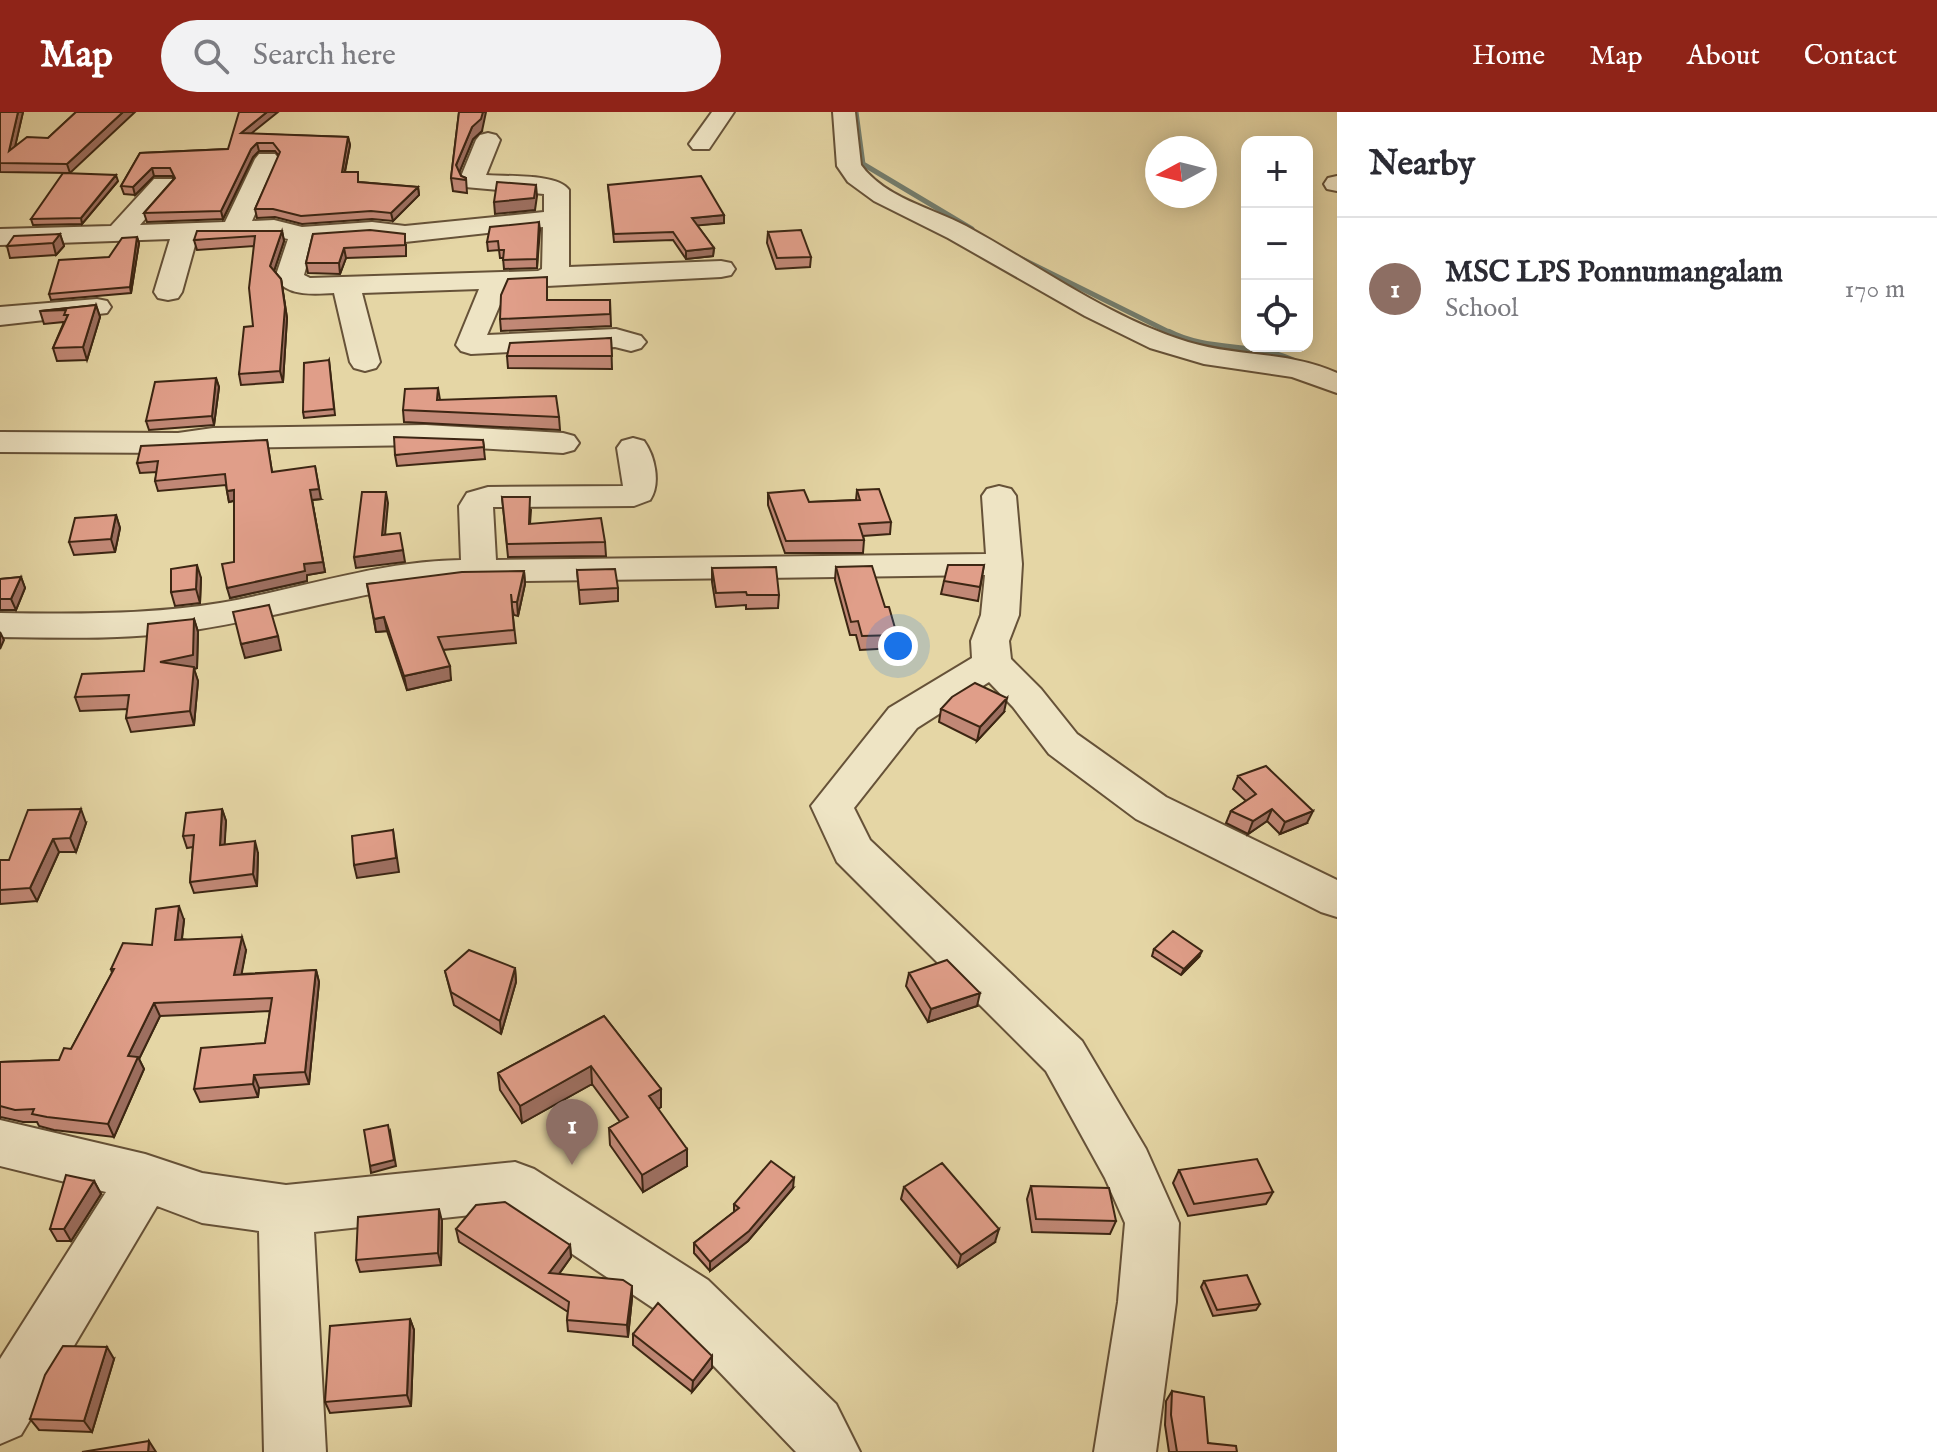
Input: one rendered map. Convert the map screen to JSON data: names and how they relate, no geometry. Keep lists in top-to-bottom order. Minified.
{"north":"left","page":{"header":"Map","search":"Search here","nav":["Home","Map","About","Contact"],"heading":"Nearby","map_buttons":["+","−"],"list":[{"mark":"1","name":"MSC LPS Ponnumangalam","note":"School","value":"170 m"}],"pins":"1"}}
